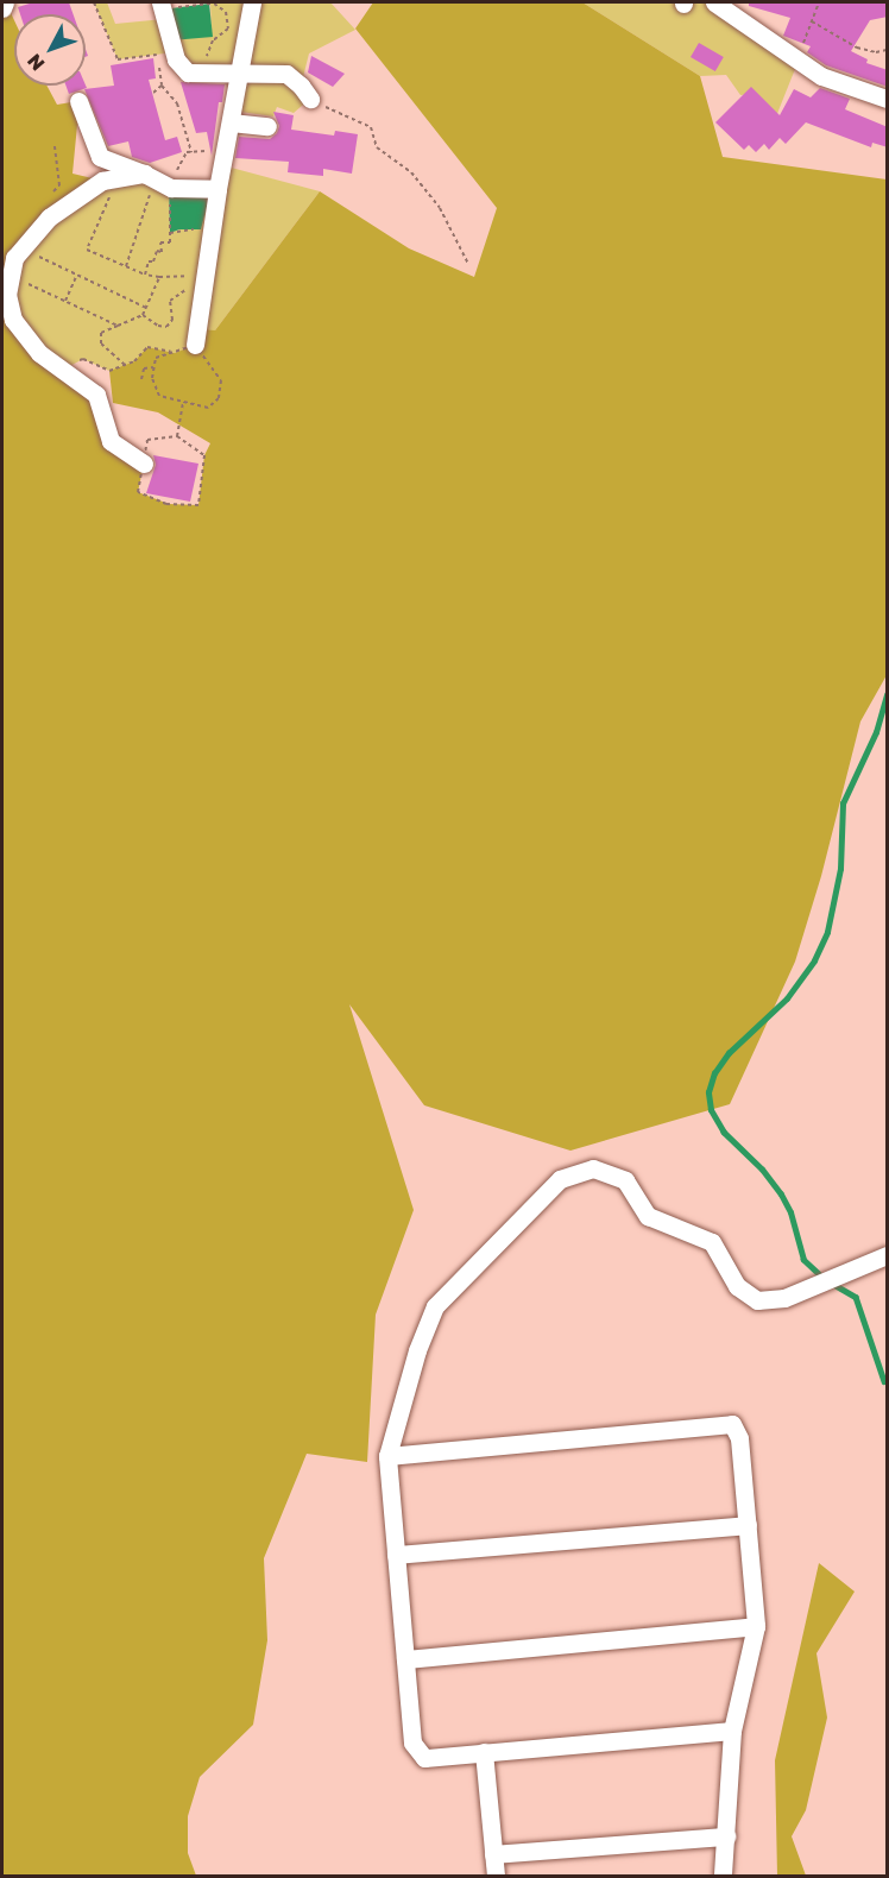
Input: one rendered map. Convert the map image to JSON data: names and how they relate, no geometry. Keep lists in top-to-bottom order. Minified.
{"north":"bottom left"}
